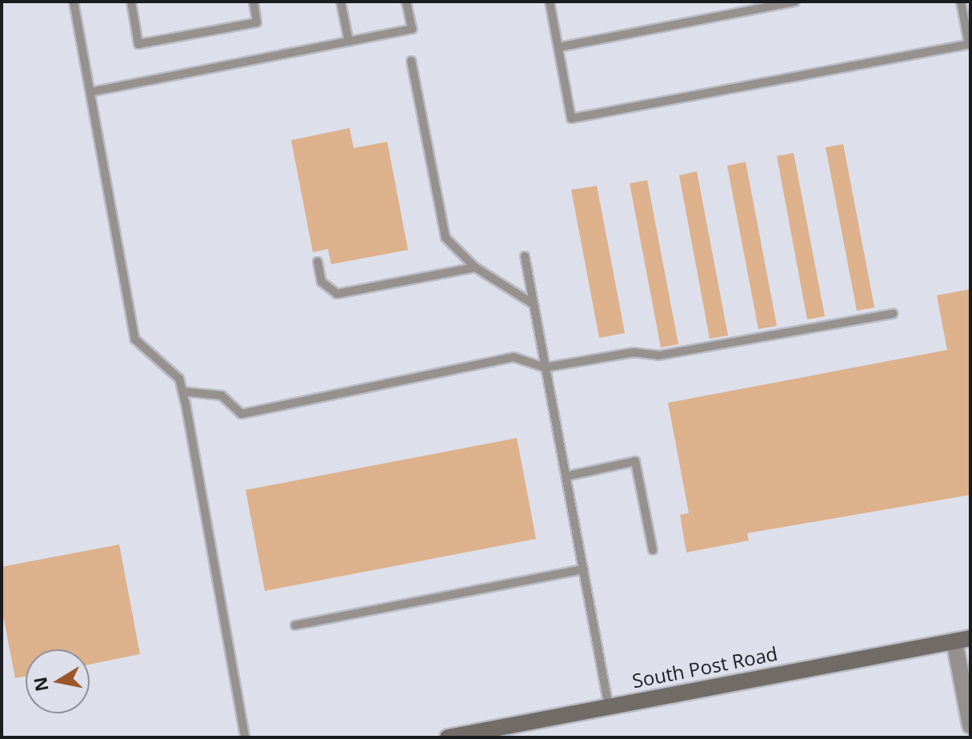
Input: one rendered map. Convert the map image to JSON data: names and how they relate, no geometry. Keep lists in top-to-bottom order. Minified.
{"streets":{"main road":["South Post Road"]},"north":"left"}
